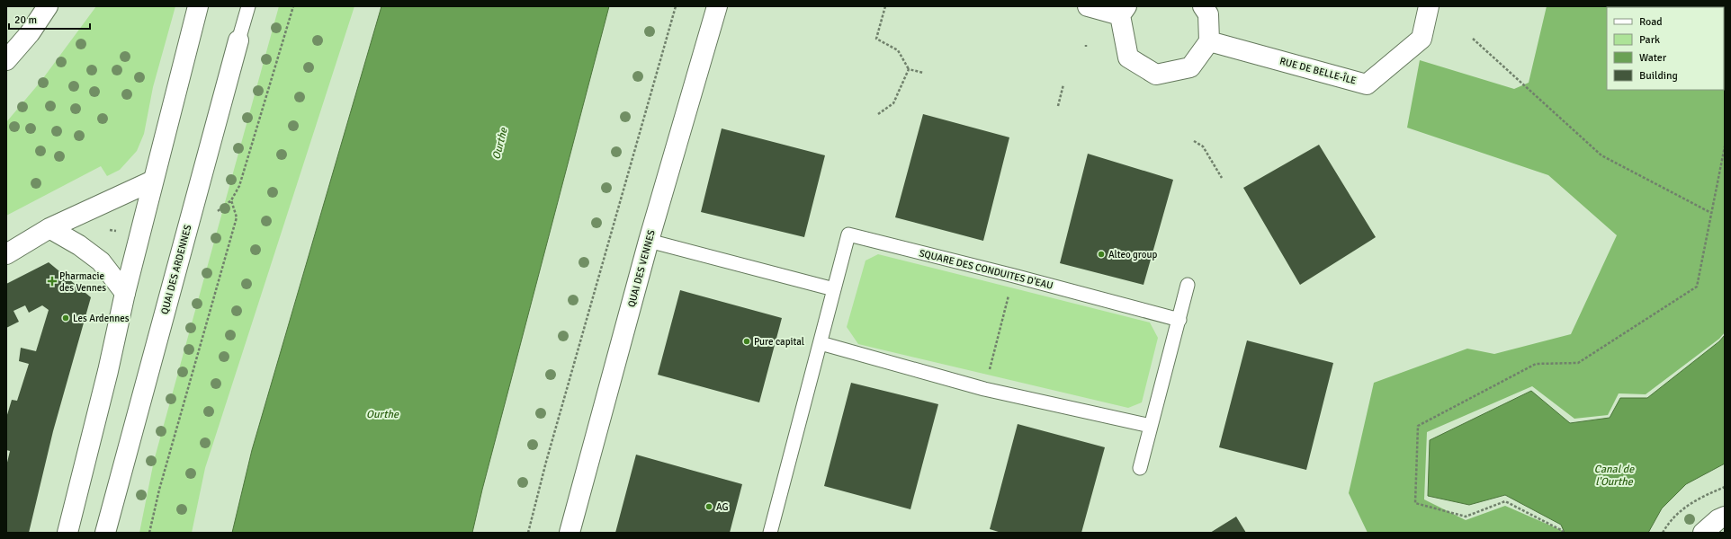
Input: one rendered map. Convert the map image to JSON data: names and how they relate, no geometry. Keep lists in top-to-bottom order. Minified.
{"streets":{"street":["RUE DE BELLE-ÎLE","QUAI DES VENNES","QUAI DES ARDENNES"],"lane":["SQUARE DES CONDUITES D'EAU"]},"water":["Ourthe","Canal de l'Ourthe"],"places":{"other":["Alteo group","Les Ardennes","Pure capital","AG"],"health":["Pharmacie des Vennes"]},"legend":["Road","Park","Water","Building"],"scale_bar":"20 m"}
